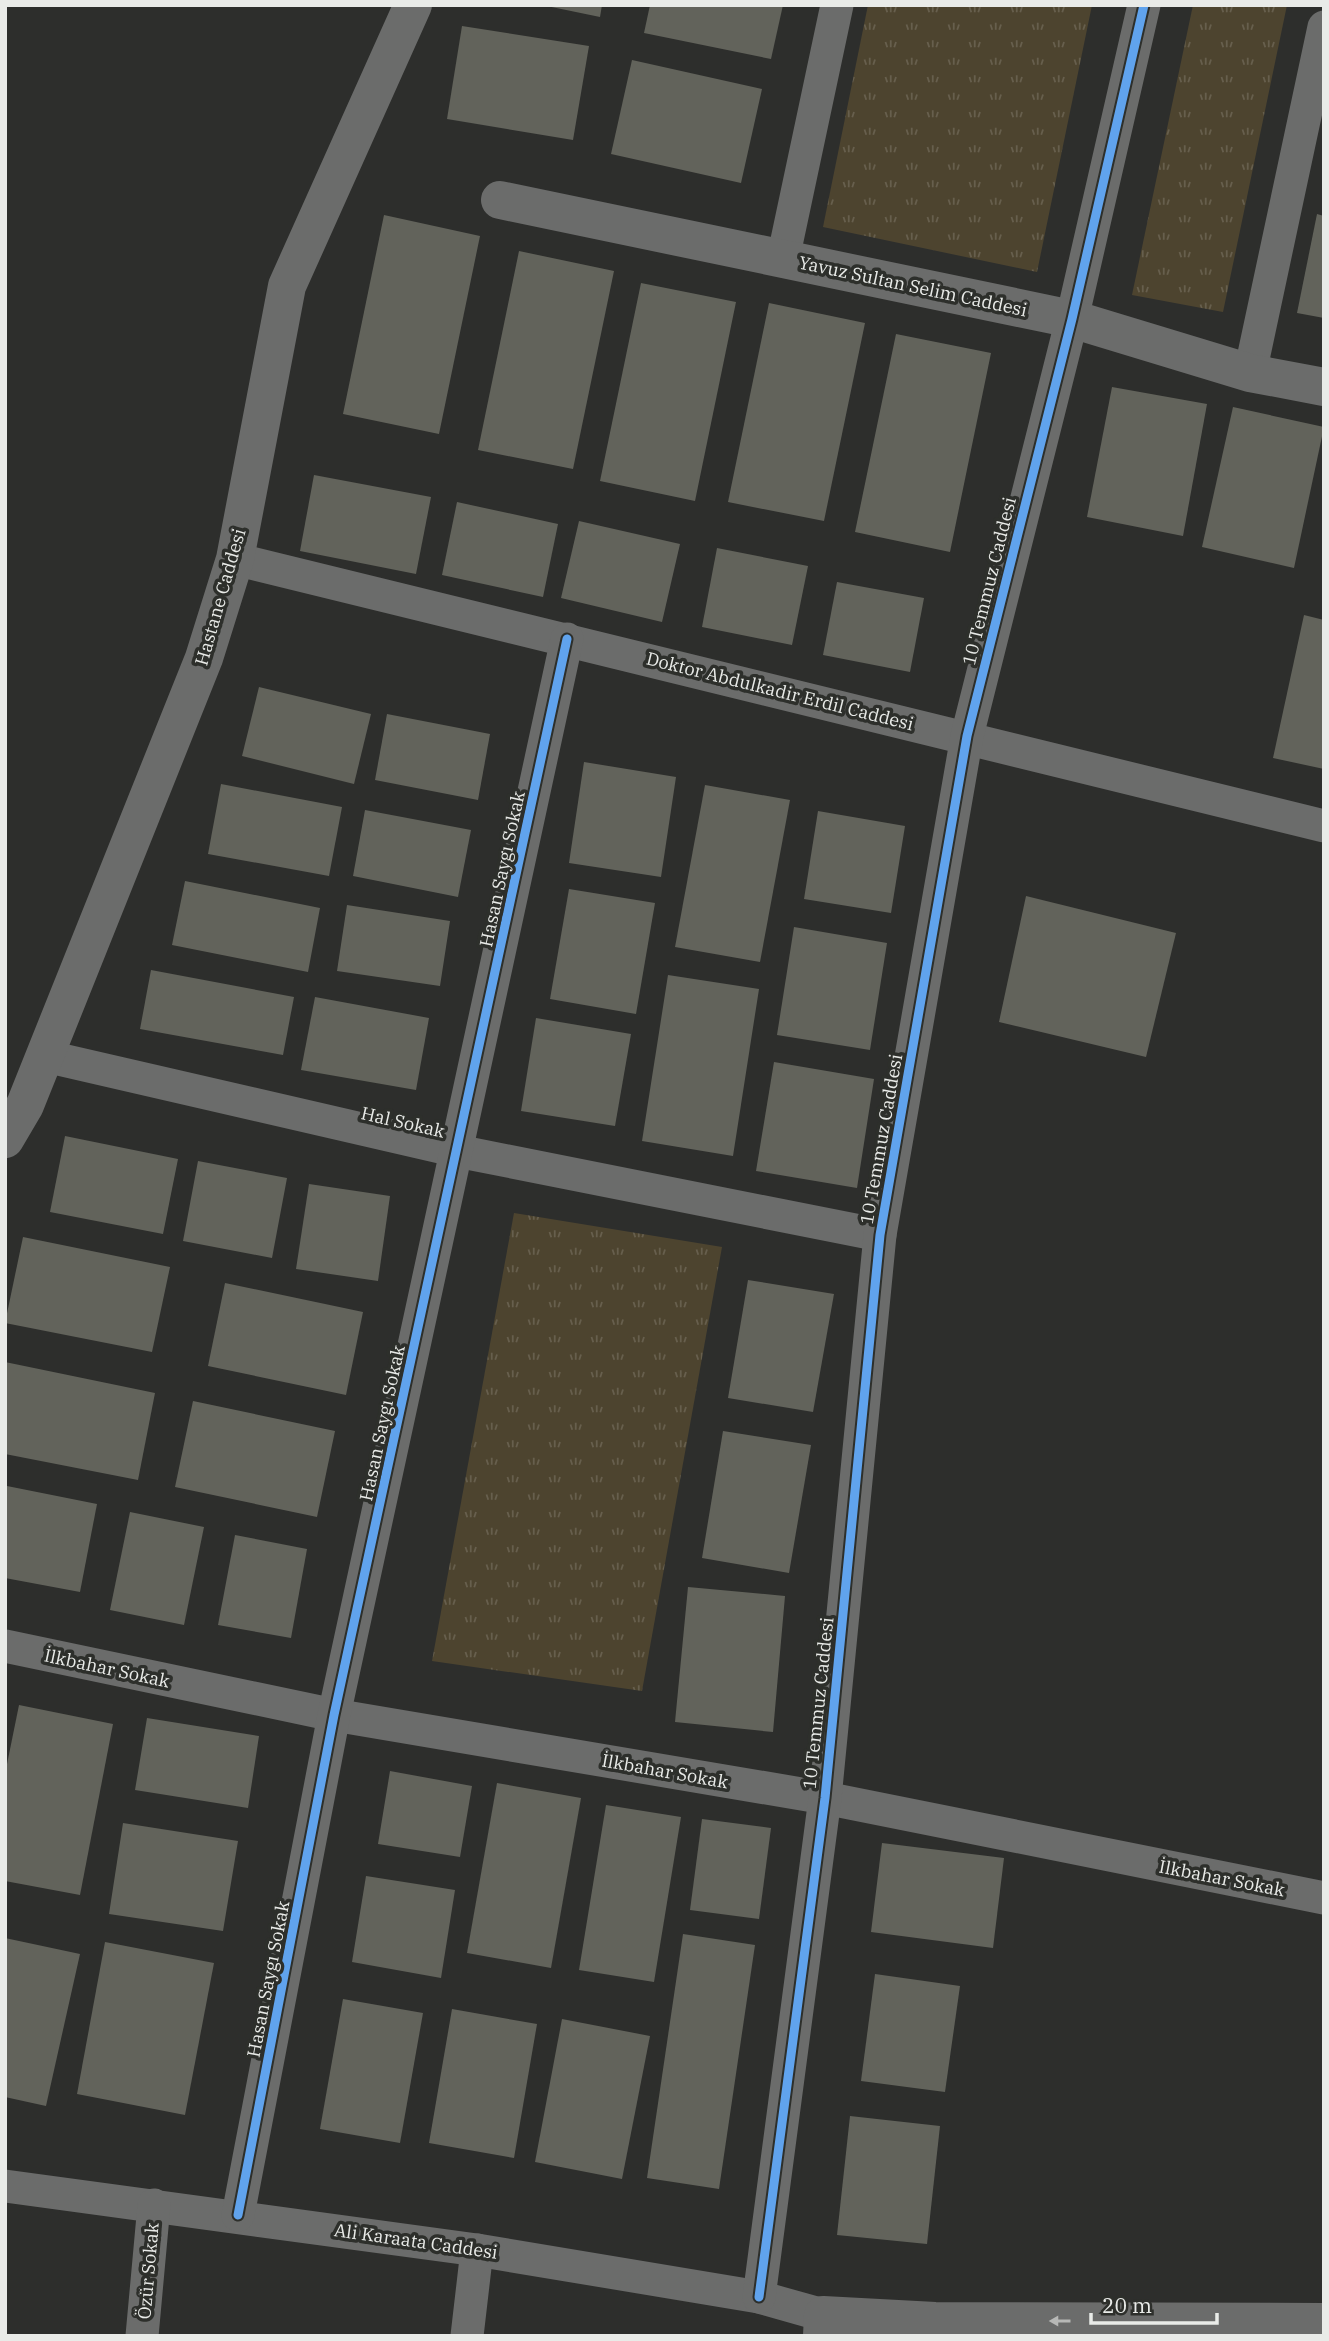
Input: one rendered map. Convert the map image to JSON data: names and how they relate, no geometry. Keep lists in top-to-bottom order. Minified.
{"streets":{"street":["Yavuz Sultan Selim Caddesi","10 Temmuz Caddesi","Hastane Caddesi","Doktor Abdulkadir Erdil Caddesi","Hasan Saygı Sokak","Hal Sokak","İlkbahar Sokak","Ali Karaata Caddesi","Özür Sokak"]},"crossings":[["Yavuz Sultan Selim Caddesi","10 Temmuz Caddesi"],["10 Temmuz Caddesi","Doktor Abdulkadir Erdil Caddesi"],["10 Temmuz Caddesi","Hal Sokak"],["10 Temmuz Caddesi","İlkbahar Sokak"],["10 Temmuz Caddesi","Ali Karaata Caddesi"],["Hastane Caddesi","Doktor Abdulkadir Erdil Caddesi"],["Hastane Caddesi","Hal Sokak"],["Doktor Abdulkadir Erdil Caddesi","Hasan Saygı Sokak"],["Hasan Saygı Sokak","Hal Sokak"],["Hasan Saygı Sokak","İlkbahar Sokak"],["Hasan Saygı Sokak","Ali Karaata Caddesi"],["Ali Karaata Caddesi","Özür Sokak"]],"one_way":["Ali Karaata Caddesi"],"scale_bar":"20 m"}
